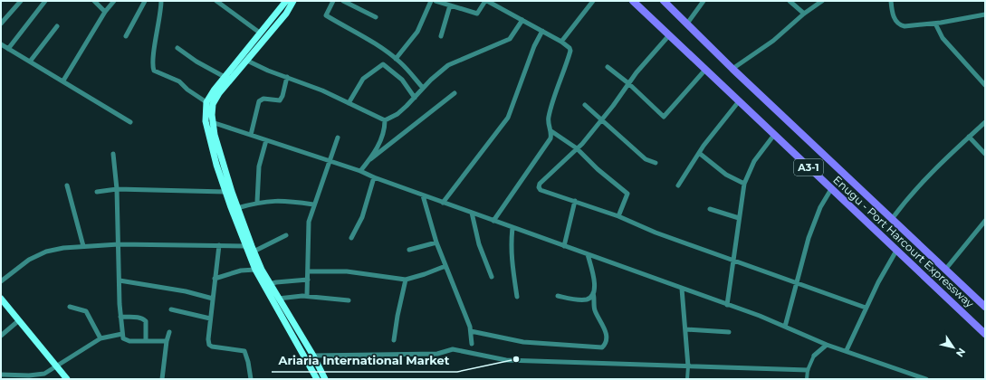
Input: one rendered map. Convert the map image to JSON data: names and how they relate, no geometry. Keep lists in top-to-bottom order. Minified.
{"streets":{"highway":["A3-1","Enugu - Port Harcourt Expressway"]},"places":["Ariaria International Market"],"north":"bottom right"}
